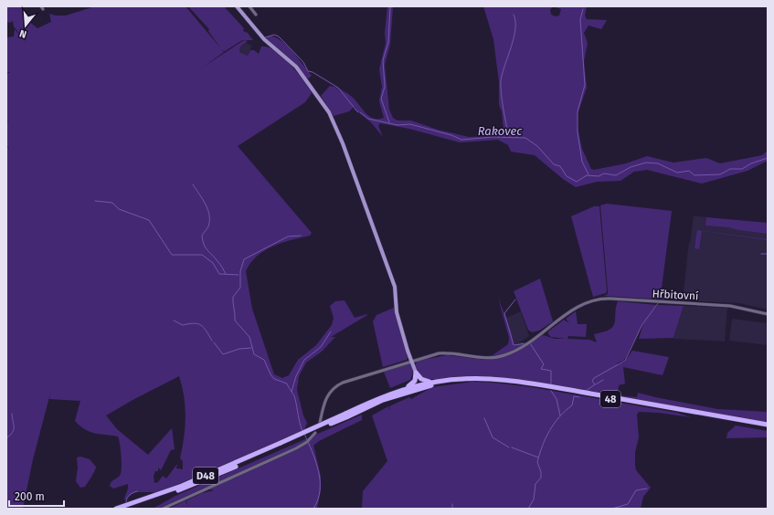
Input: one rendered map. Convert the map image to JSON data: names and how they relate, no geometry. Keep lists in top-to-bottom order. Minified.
{"streets":{"highway":["48","D48"],"street":["Hřbitovní"]},"crossings":[["48","D48"]],"water":["Rakovec"],"scale_bar":"200 m","north":"bottom"}
